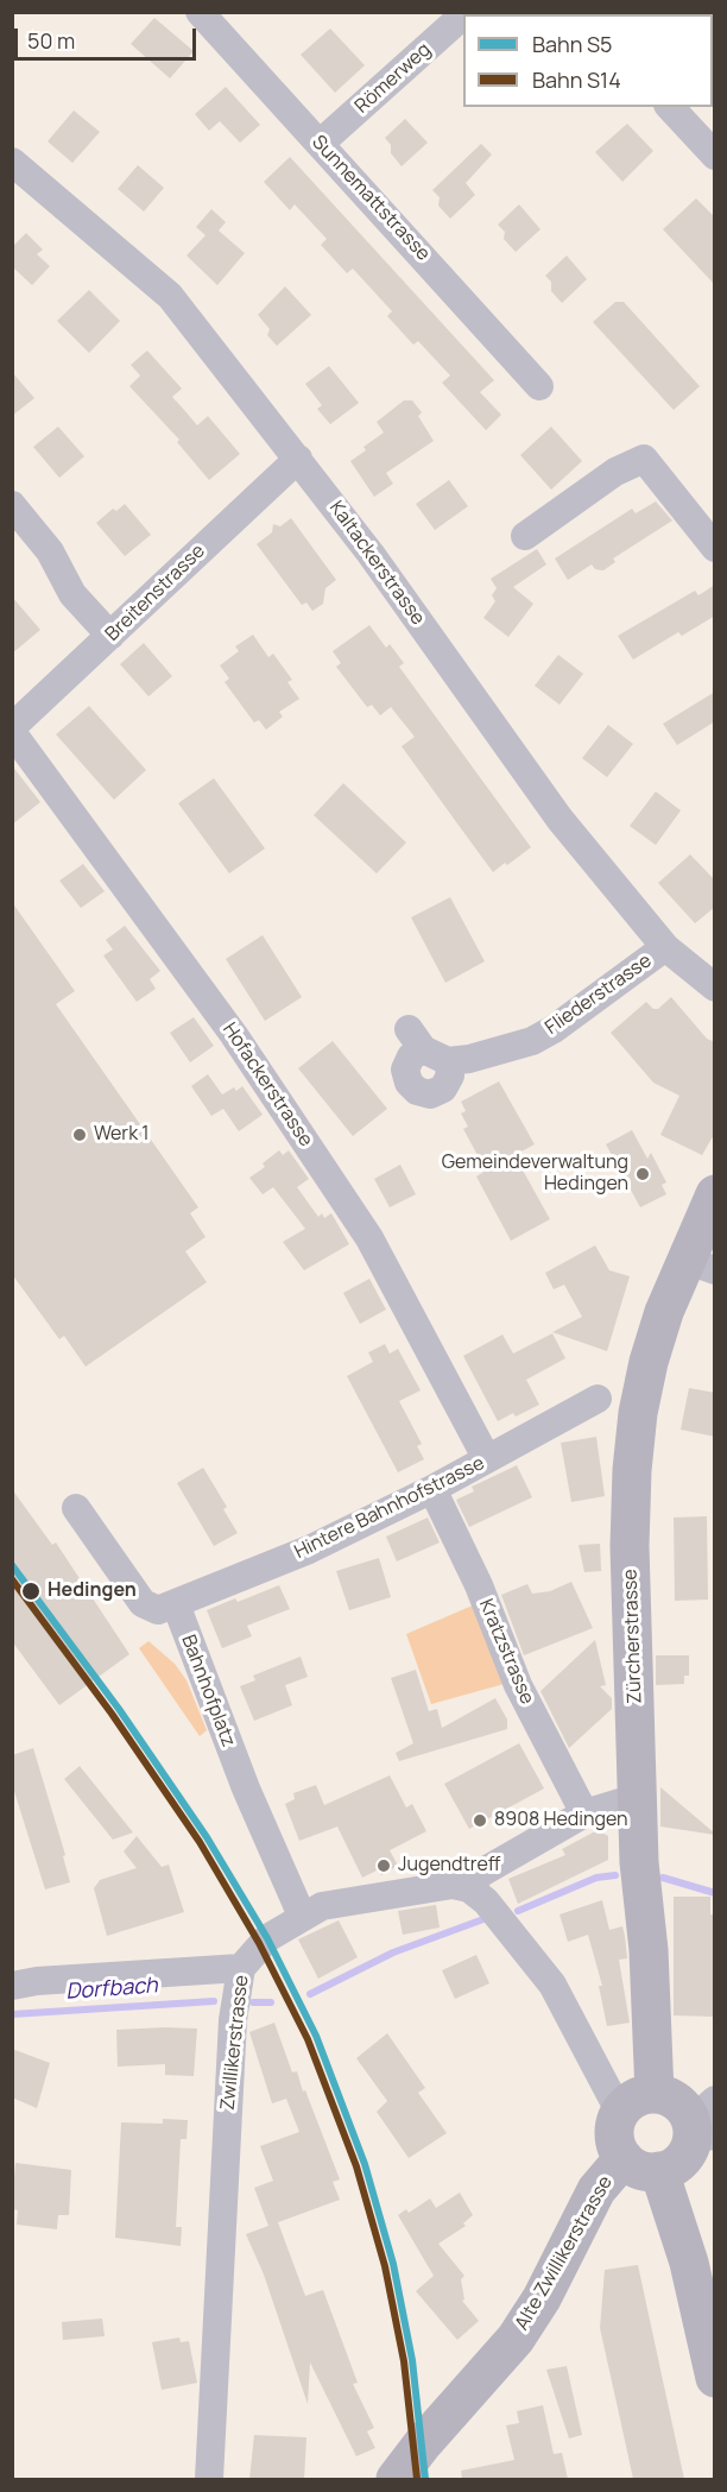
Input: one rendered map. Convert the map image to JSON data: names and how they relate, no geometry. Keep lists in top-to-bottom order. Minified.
{"streets":{"main road":["Zürcherstrasse","Alte Zwillikerstrasse"],"street":["Römerweg","Sunnemattstrasse","Kaltackerstrasse","Breitenstrasse","Fliederstrasse","Hofackerstrasse","Hintere Bahnhofstrasse","Kratzstrasse","Bahnhofplatz","Zwillikerstrasse"]},"crossings":[["Römerweg","Sunnemattstrasse"],["Kaltackerstrasse","Breitenstrasse"],["Kaltackerstrasse","Fliederstrasse"],["Breitenstrasse","Hofackerstrasse"],["Hofackerstrasse","Hintere Bahnhofstrasse"],["Hintere Bahnhofstrasse","Kratzstrasse"],["Hintere Bahnhofstrasse","Bahnhofplatz"],["Zürcherstrasse","Alte Zwillikerstrasse"],["Bahnhofplatz","Zwillikerstrasse"]],"water":["Dorfbach"],"places":["Werk 1","Gemeindeverwaltung Hedingen","Hedingen","8908 Hedingen","Jugendtreff"],"lines":["rail line S5","rail line S14"],"legend":["Bahn S5","Bahn S14"],"scale_bar":"50 m"}
